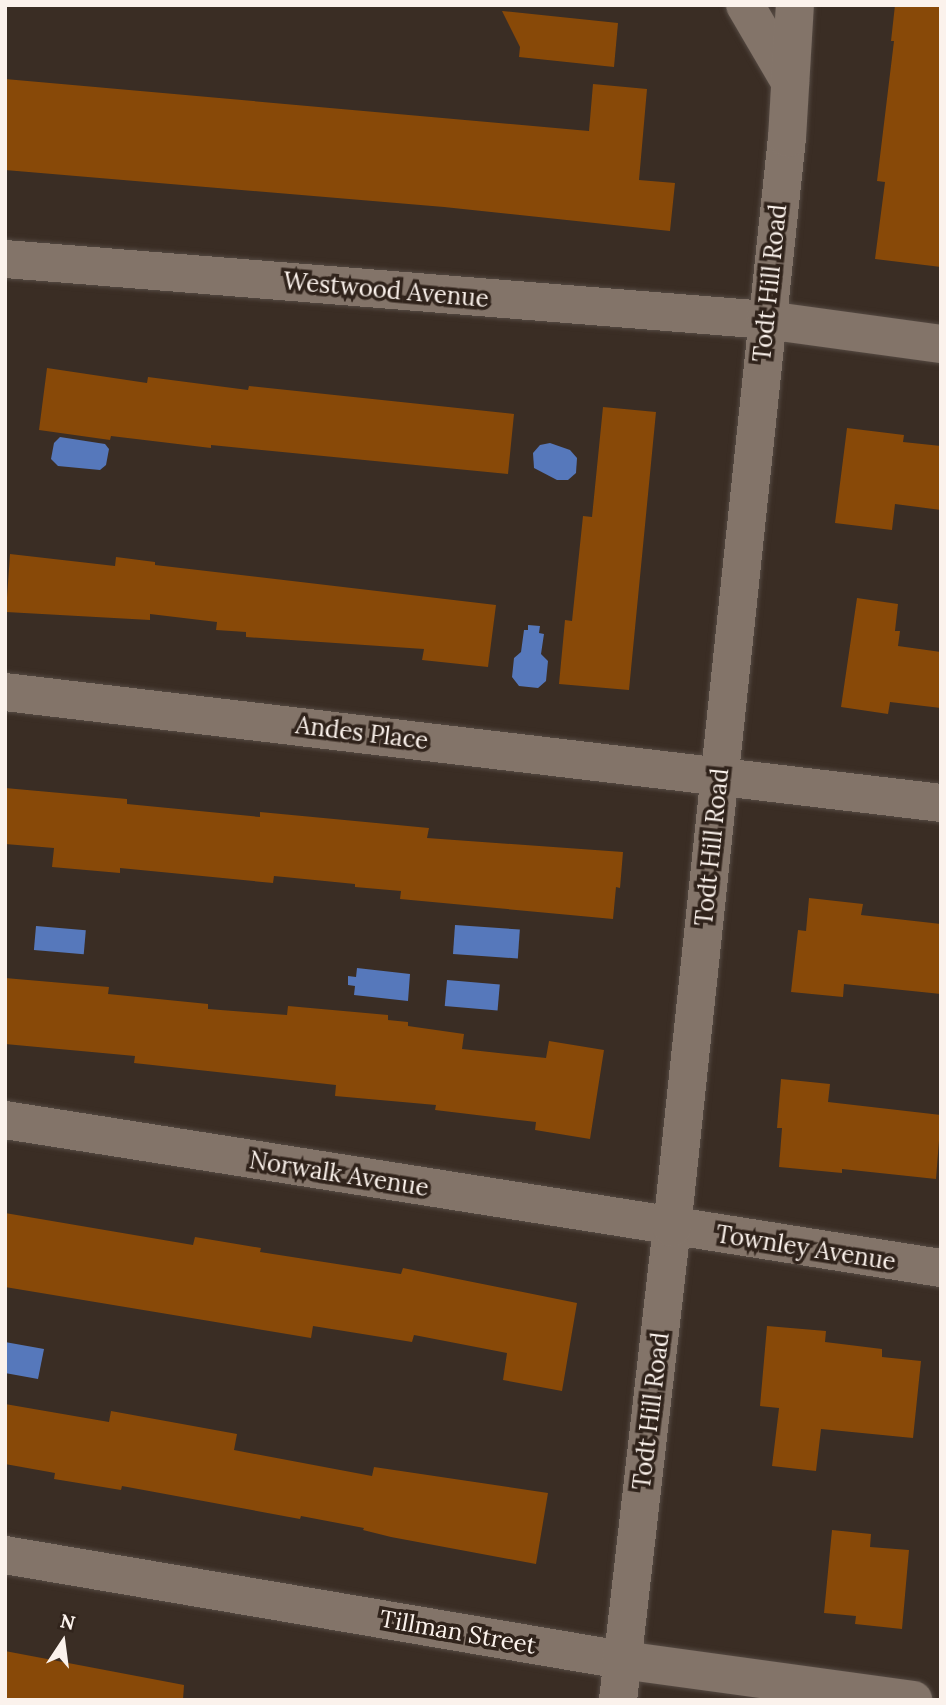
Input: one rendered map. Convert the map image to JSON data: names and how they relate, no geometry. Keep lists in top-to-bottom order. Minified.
{"streets":{"street":["Todt Hill Road","Westwood Avenue","Andes Place","Norwalk Avenue","Townley Avenue","Tillman Street"]},"crossings":[["Todt Hill Road","Westwood Avenue"],["Todt Hill Road","Andes Place"],["Todt Hill Road","Norwalk Avenue"],["Todt Hill Road","Townley Avenue"],["Todt Hill Road","Tillman Street"],["Norwalk Avenue","Townley Avenue"]],"north":"top"}
